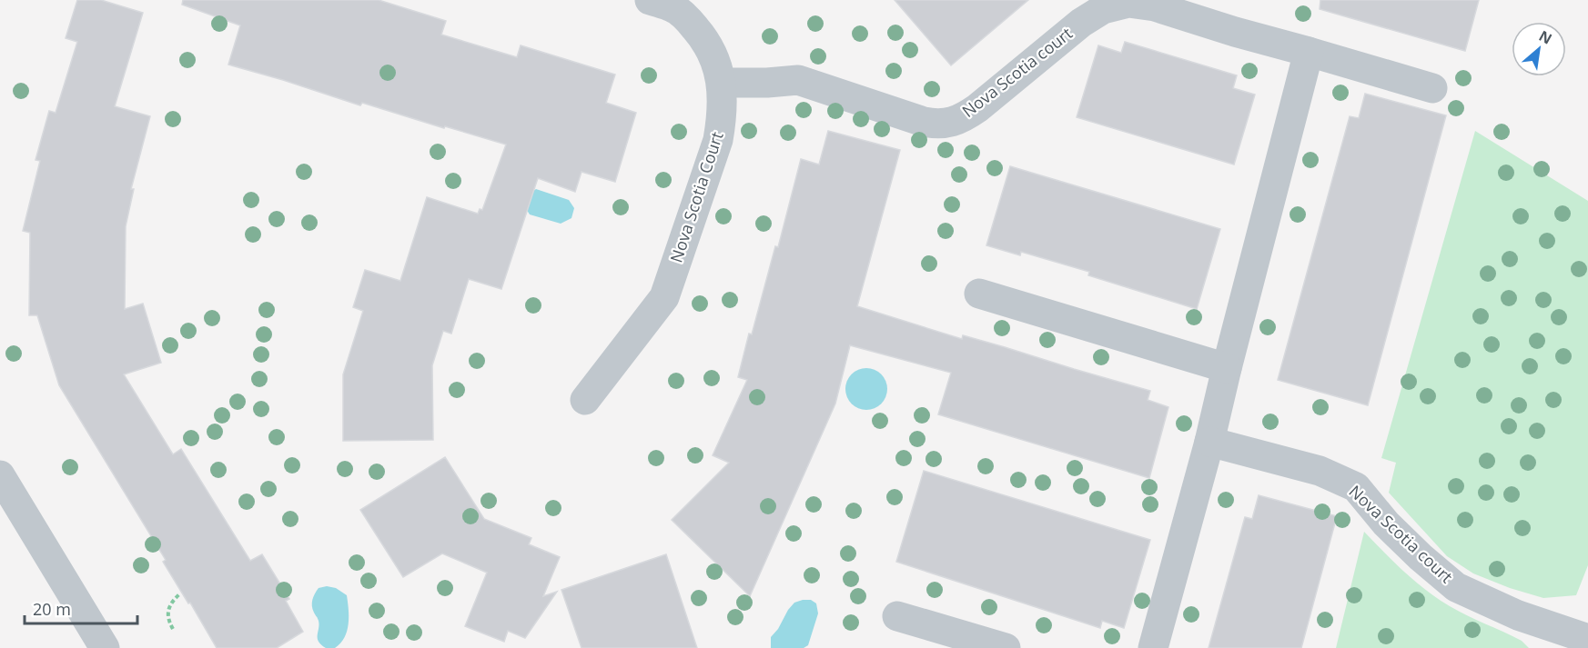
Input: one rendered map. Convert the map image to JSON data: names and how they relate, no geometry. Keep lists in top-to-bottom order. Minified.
{"streets":{"street":["Nova Scotia court","Nova Scotia Court"]},"crossings":[["Nova Scotia court","Nova Scotia Court"]],"scale_bar":"20 m","north":"top right"}
